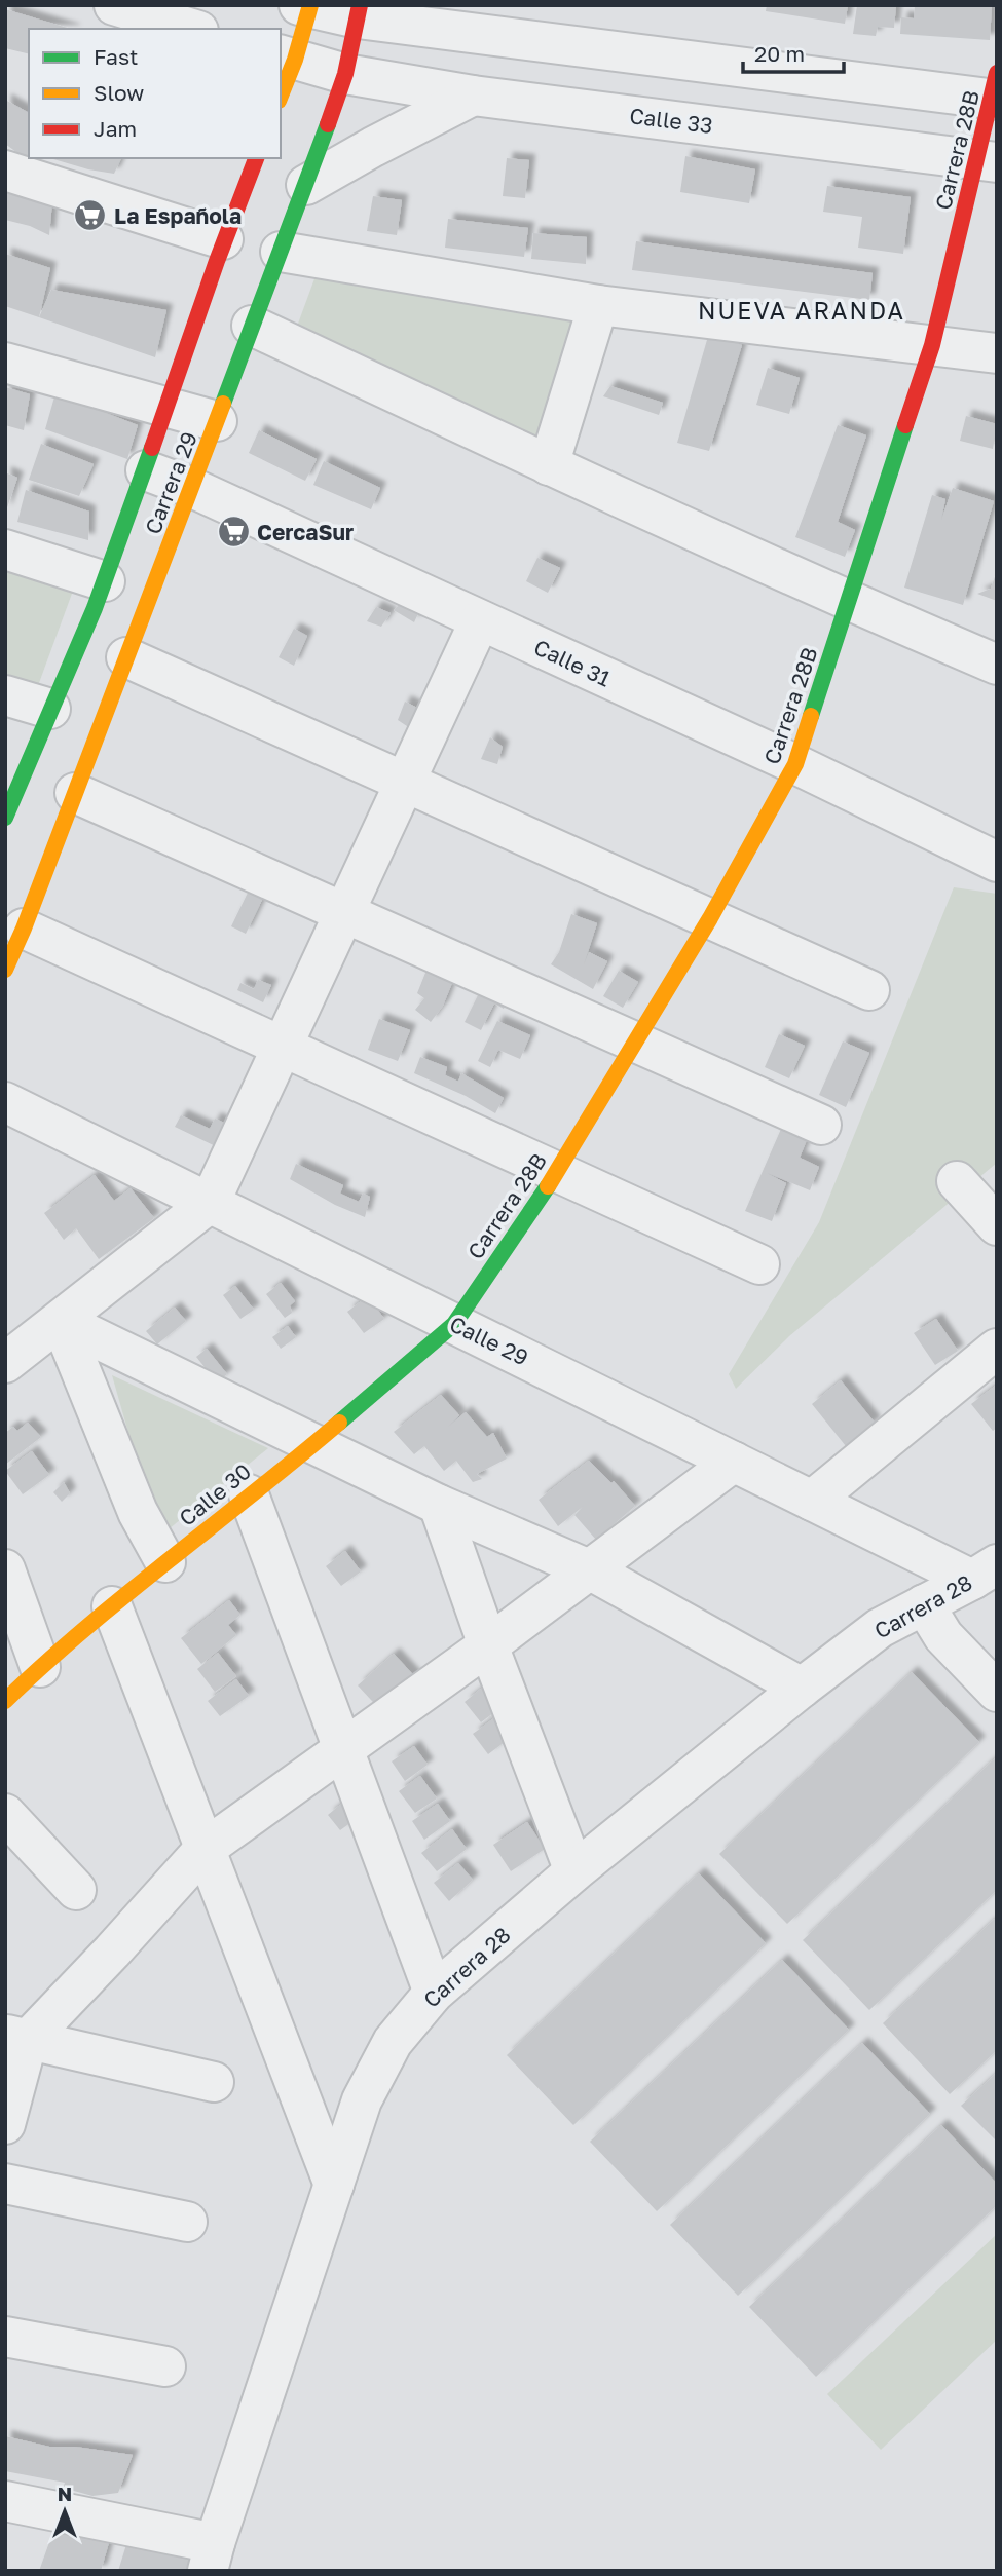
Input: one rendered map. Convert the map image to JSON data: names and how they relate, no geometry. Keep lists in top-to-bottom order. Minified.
{"streets":{"street":["Calle 33","Carrera 28B","Carrera 29","Calle 31","Calle 29","Calle 30","Carrera 28"]},"crossings":[["Calle 33","Carrera 28B"],["Calle 33","Carrera 29"],["Carrera 28B","Calle 31"],["Carrera 28B","Calle 29"],["Carrera 28B","Calle 30"],["Carrera 29","Calle 31"],["Calle 29","Calle 30"],["Calle 29","Carrera 28"]],"districts":["NUEVA ARANDA"],"places":{"supermarket":["La Española","CercaSur"]},"legend":["Fast","Slow","Jam"],"scale_bar":"20 m","north":"top"}
